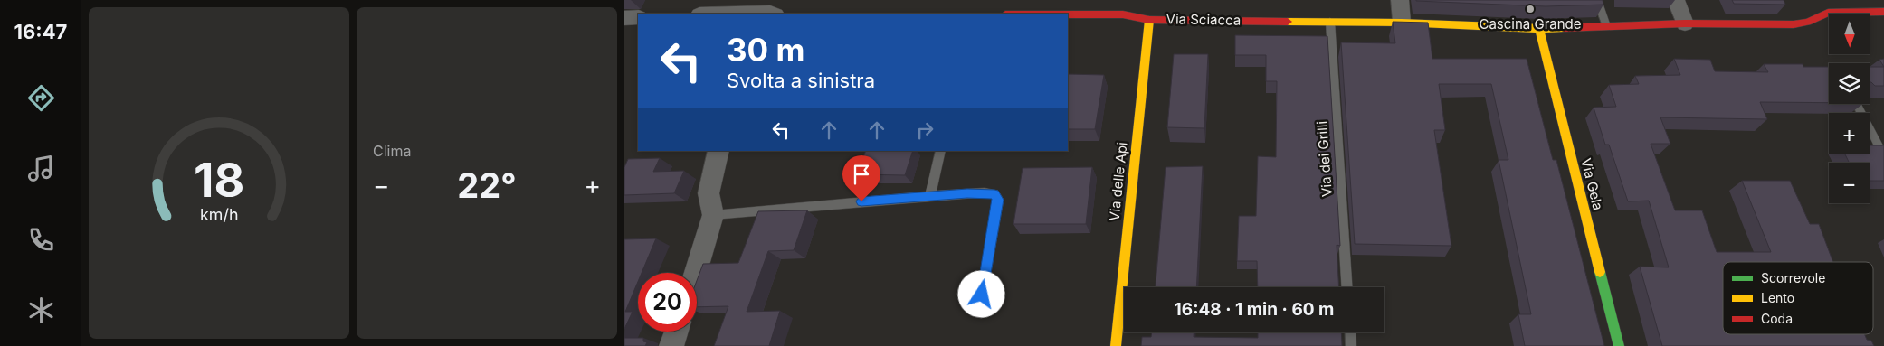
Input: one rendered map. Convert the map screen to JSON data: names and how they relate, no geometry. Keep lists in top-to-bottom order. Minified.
{"streets":{"street":["Via Sciacca","Via delle Api","Via Gela"],"lane":["Via dei Grilli"]},"crossings":[["Via Sciacca","Via dei Grilli"],["Via Sciacca","Via delle Api"],["Via Sciacca","Via Gela"]],"places":["Cascina Grande"],"legend":["Scorrevole","Lento","Coda"],"north":"bottom","page":{"tabs":"16:47","tile":"Clima","map_buttons":["+","−"],"turn":["30 m","Svolta a sinistra"],"heat":["−","22°","+"],"limit":"20","trip":"16:48 · 1 min · 60 m","gauge":["18","km/h"]}}
